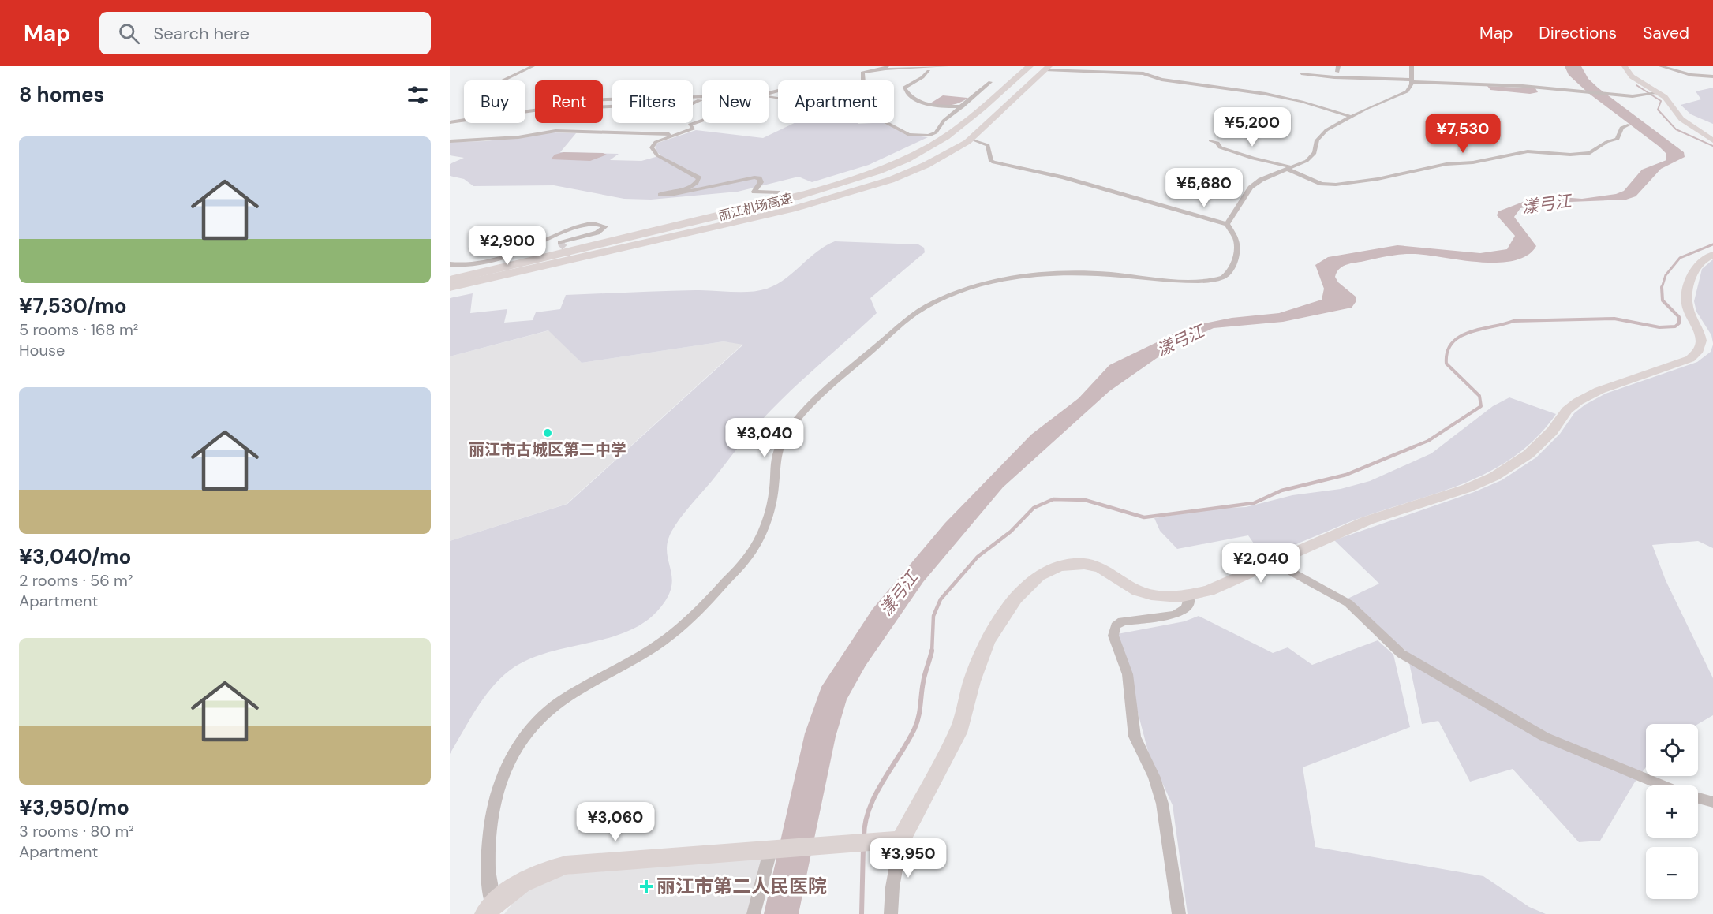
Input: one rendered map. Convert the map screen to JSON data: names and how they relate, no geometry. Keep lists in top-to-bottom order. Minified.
{"streets":{"highway":["丽江机场高速"]},"water":["漾弓江"],"places":{"other":["丽江市古城区第二中学"],"health":["丽江市第二人民医院"]},"page":{"header":"Map","search":"Search here","nav":["Map","Directions","Saved"],"heading":"8 homes","chip":["Buy","Rent","Filters","New","Apartment"],"price":["¥5,200","¥7,530","¥5,680","¥2,900","¥3,040","¥2,040","¥3,060","¥3,950"],"list":[{"name":"¥7,530/mo","note":"5 rooms · 168 m² · House"},{"name":"¥3,040/mo","note":"2 rooms · 56 m² · Apartment"},{"name":"¥3,950/mo","note":"3 rooms · 80 m² · Apartment"}],"map_buttons":["+","−"]}}
